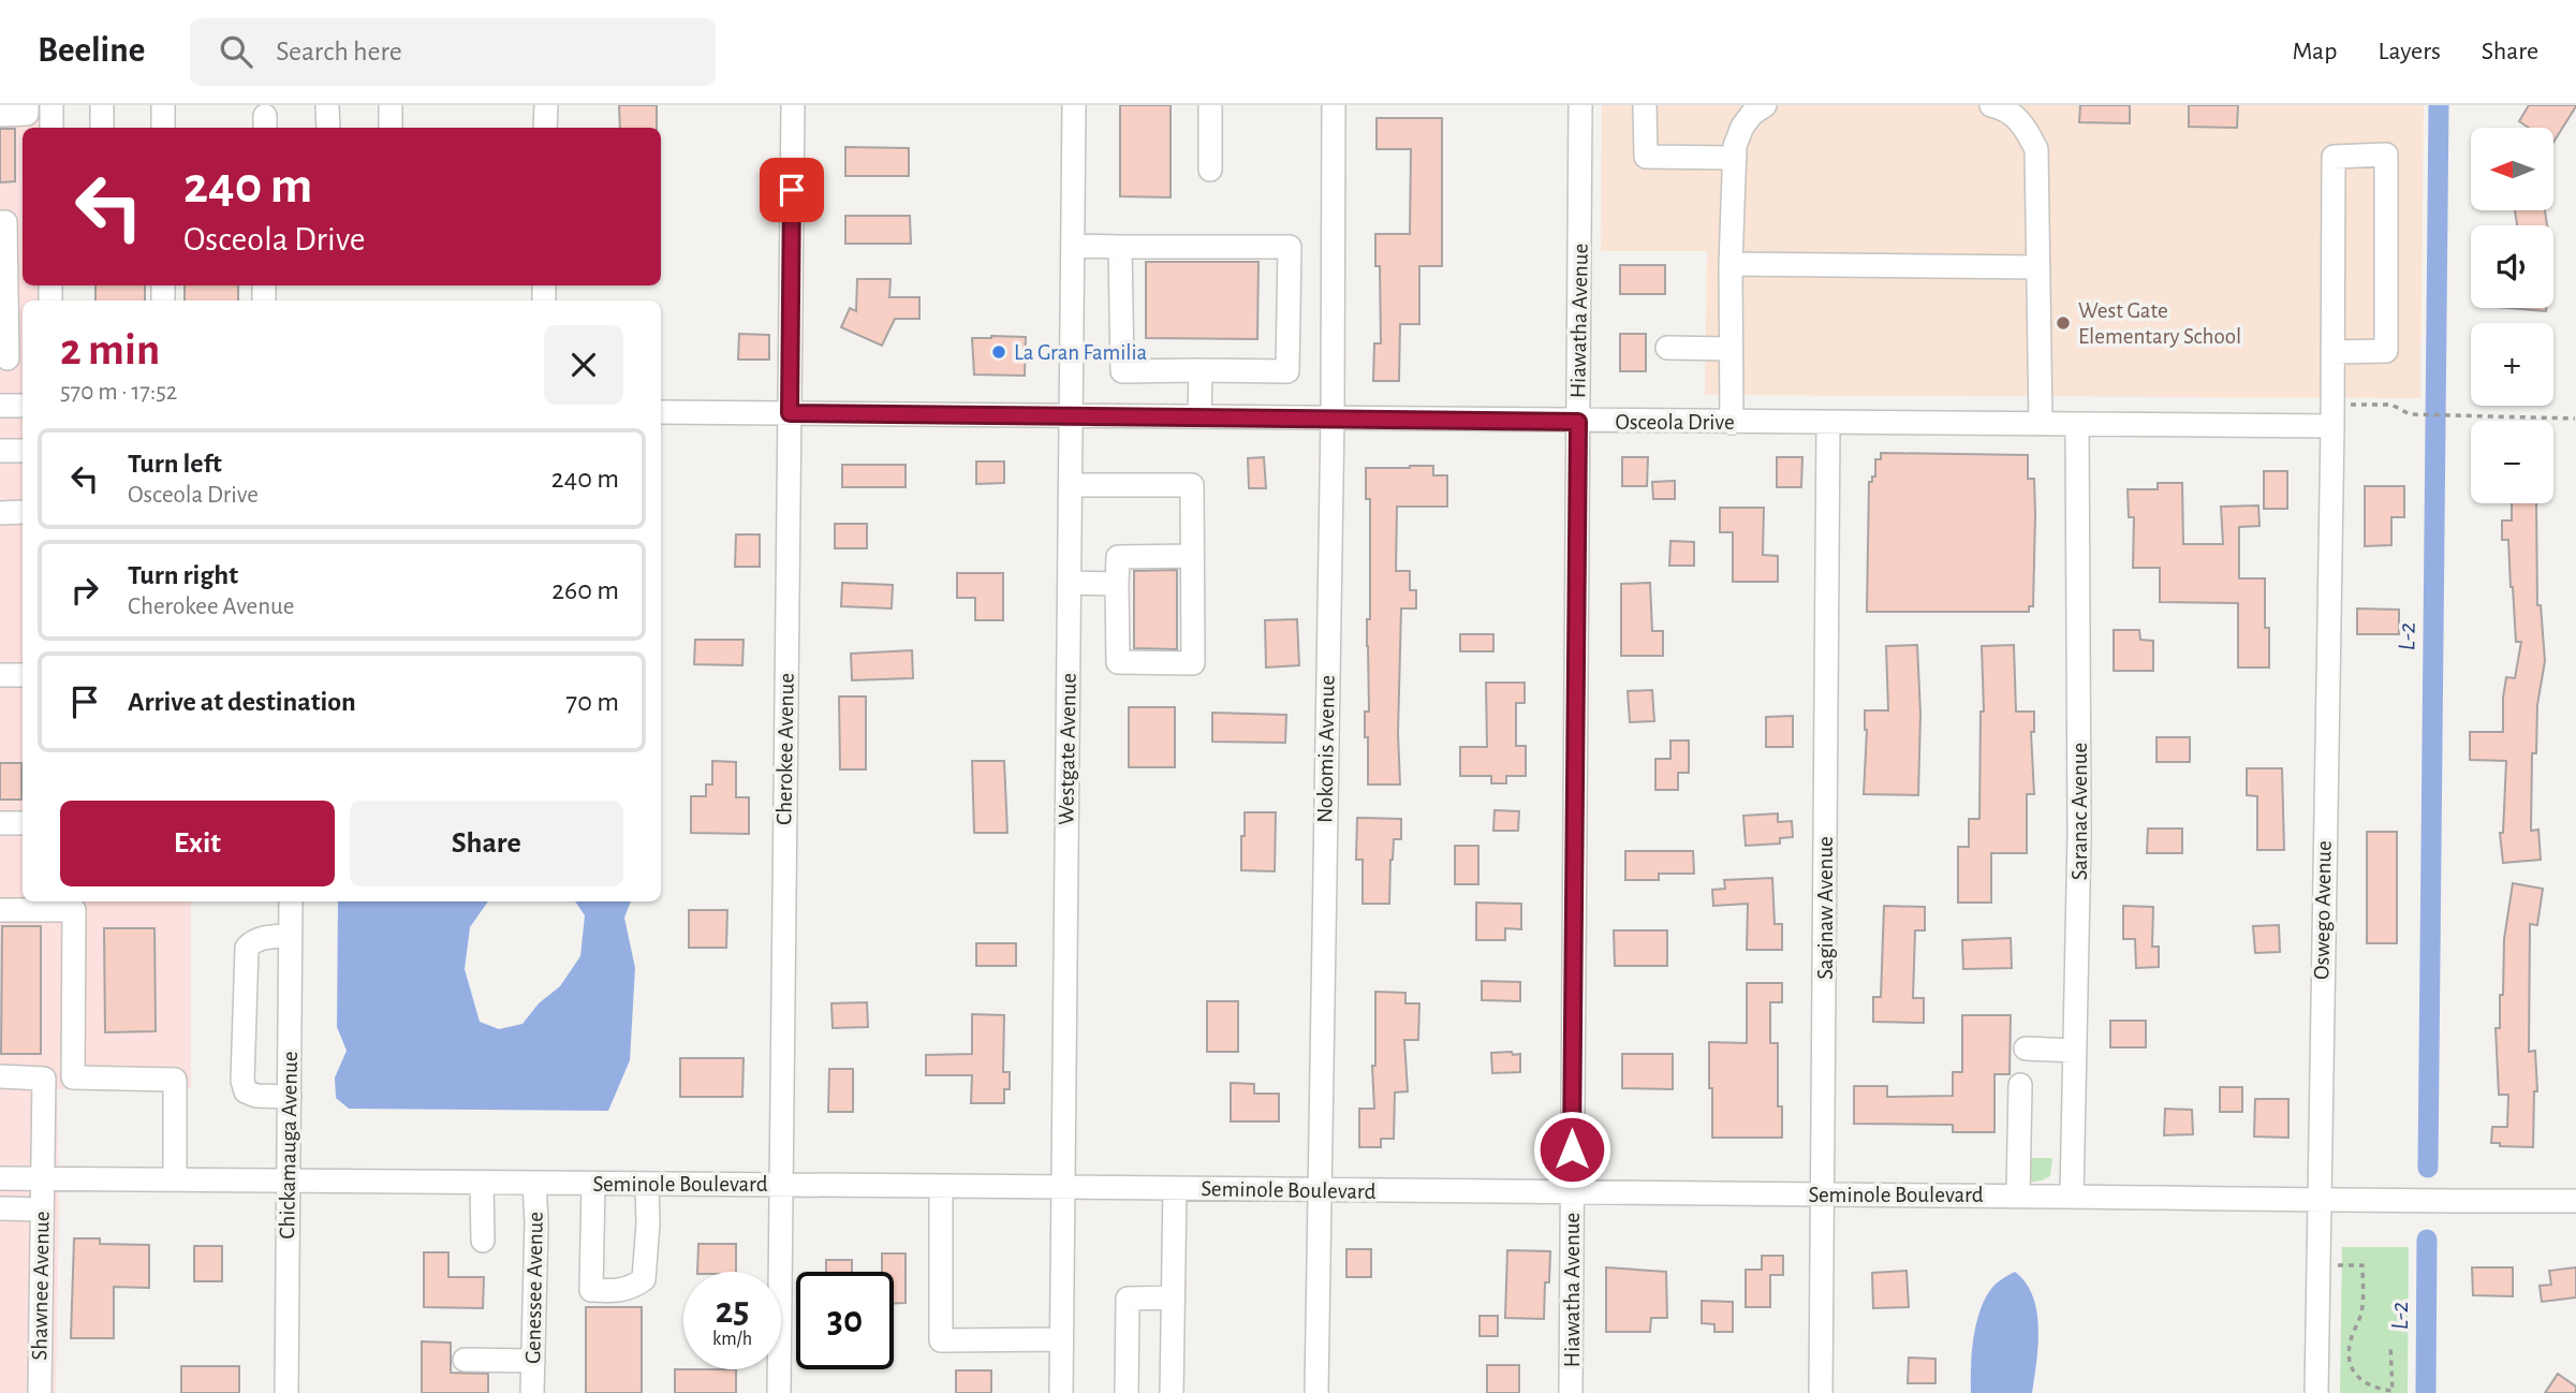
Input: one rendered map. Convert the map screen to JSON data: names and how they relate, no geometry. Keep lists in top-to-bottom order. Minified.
{"streets":{"street":["Hiawatha Avenue","Osceola Drive","Cherokee Avenue","Westgate Avenue","Nokomis Avenue","Saranac Avenue","Saginaw Avenue","Oswego Avenue","Chickamauga Avenue","Seminole Boulevard","Shawnee Avenue","Genessee Avenue"]},"crossings":[["Hiawatha Avenue","Osceola Drive"],["Hiawatha Avenue","Seminole Boulevard"],["Osceola Drive","Cherokee Avenue"],["Osceola Drive","Westgate Avenue"],["Osceola Drive","Nokomis Avenue"],["Osceola Drive","Saranac Avenue"],["Osceola Drive","Saginaw Avenue"],["Osceola Drive","Oswego Avenue"],["Cherokee Avenue","Seminole Boulevard"],["Westgate Avenue","Seminole Boulevard"],["Nokomis Avenue","Seminole Boulevard"],["Saranac Avenue","Seminole Boulevard"],["Saginaw Avenue","Seminole Boulevard"],["Oswego Avenue","Seminole Boulevard"],["Chickamauga Avenue","Seminole Boulevard"],["Seminole Boulevard","Shawnee Avenue"],["Seminole Boulevard","Genessee Avenue"]],"water":["L-2"],"places":["West Gate Elementary School","La Gran Familia"],"north":"left","page":{"header":"Beeline","search":"Search here","nav":["Map","Layers","Share"],"map_buttons":["+","−"],"turn":["240 m","Osceola Drive"],"heading":["2 min","570 m · 17:52"],"list":[{"name":"Turn left","note":"Osceola Drive","value":"240 m"},{"name":"Turn right","note":"Cherokee Avenue","value":"260 m"},{"name":"Arrive at destination","value":"70 m"}],"buttons":["Exit","Share"],"speed":"25 km/h","limit":"30"}}
